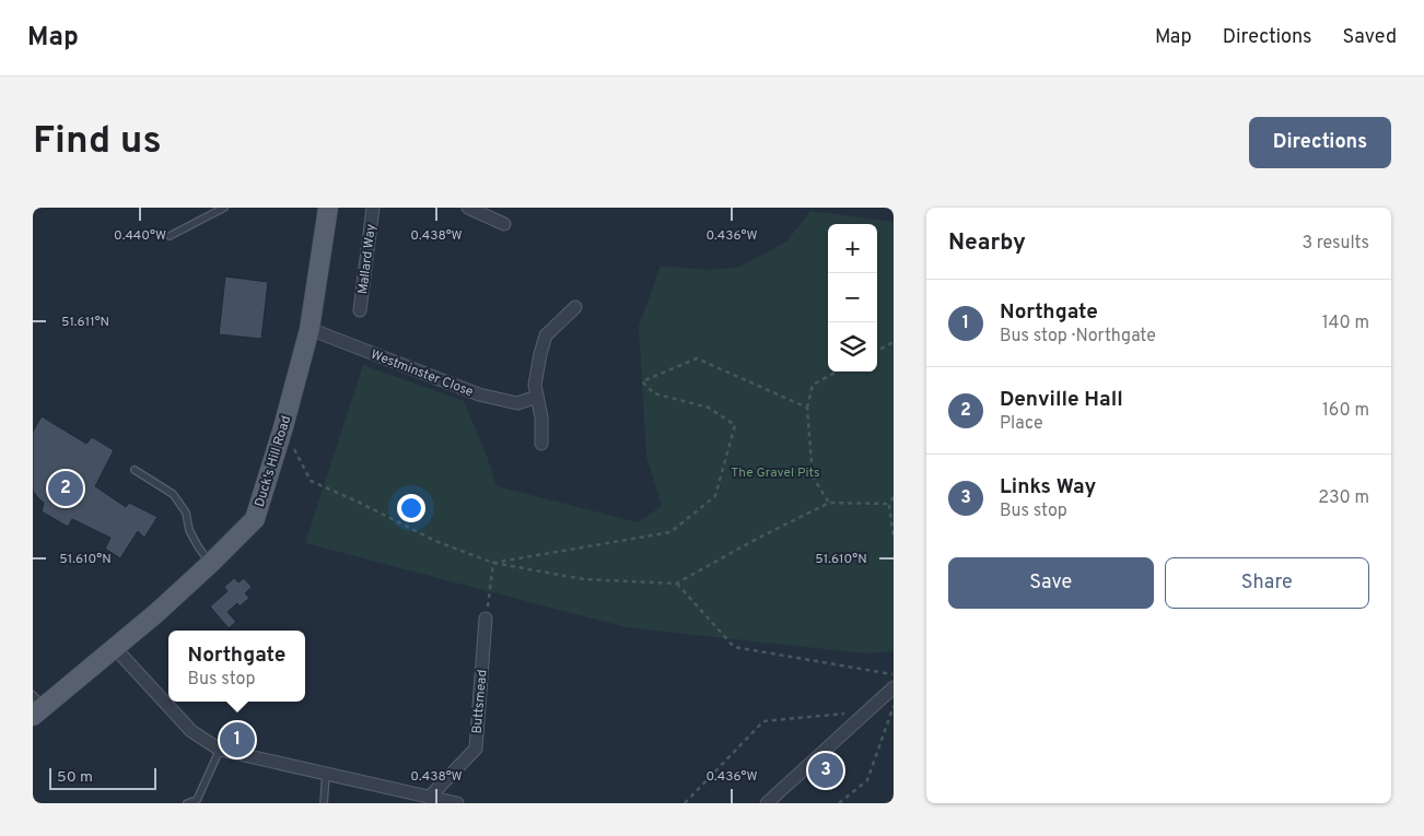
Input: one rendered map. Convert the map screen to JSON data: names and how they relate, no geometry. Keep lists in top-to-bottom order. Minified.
{"streets":{"main road":["Duck's Hill Road"],"street":["Mallard Way","Westminster Close","Buttsmead"]},"crossings":[["Westminster Close","Duck's Hill Road"]],"parks":["The Gravel Pits"],"scale_bar":"50 m","page":{"header":"Map","nav":["Map","Directions","Saved"],"buttons":["Directions",["Save","Share"]],"title":"Find us","heading":["Nearby","3 results"],"map_buttons":["+","−"],"list":[{"mark":"1","name":"Northgate","note":"Bus stop · Northgate","value":"140 m"},{"mark":"2","name":"Denville Hall","note":"Place","value":"160 m"},{"mark":"3","name":"Links Way","note":"Bus stop","value":"230 m"}],"pins":["2","1","3"],"popup":["Northgate","Bus stop"],"scale":"50 m"},"coordinates":["0.440°W","0.438°W","0.436°W","51.611°N","51.610°N"]}
